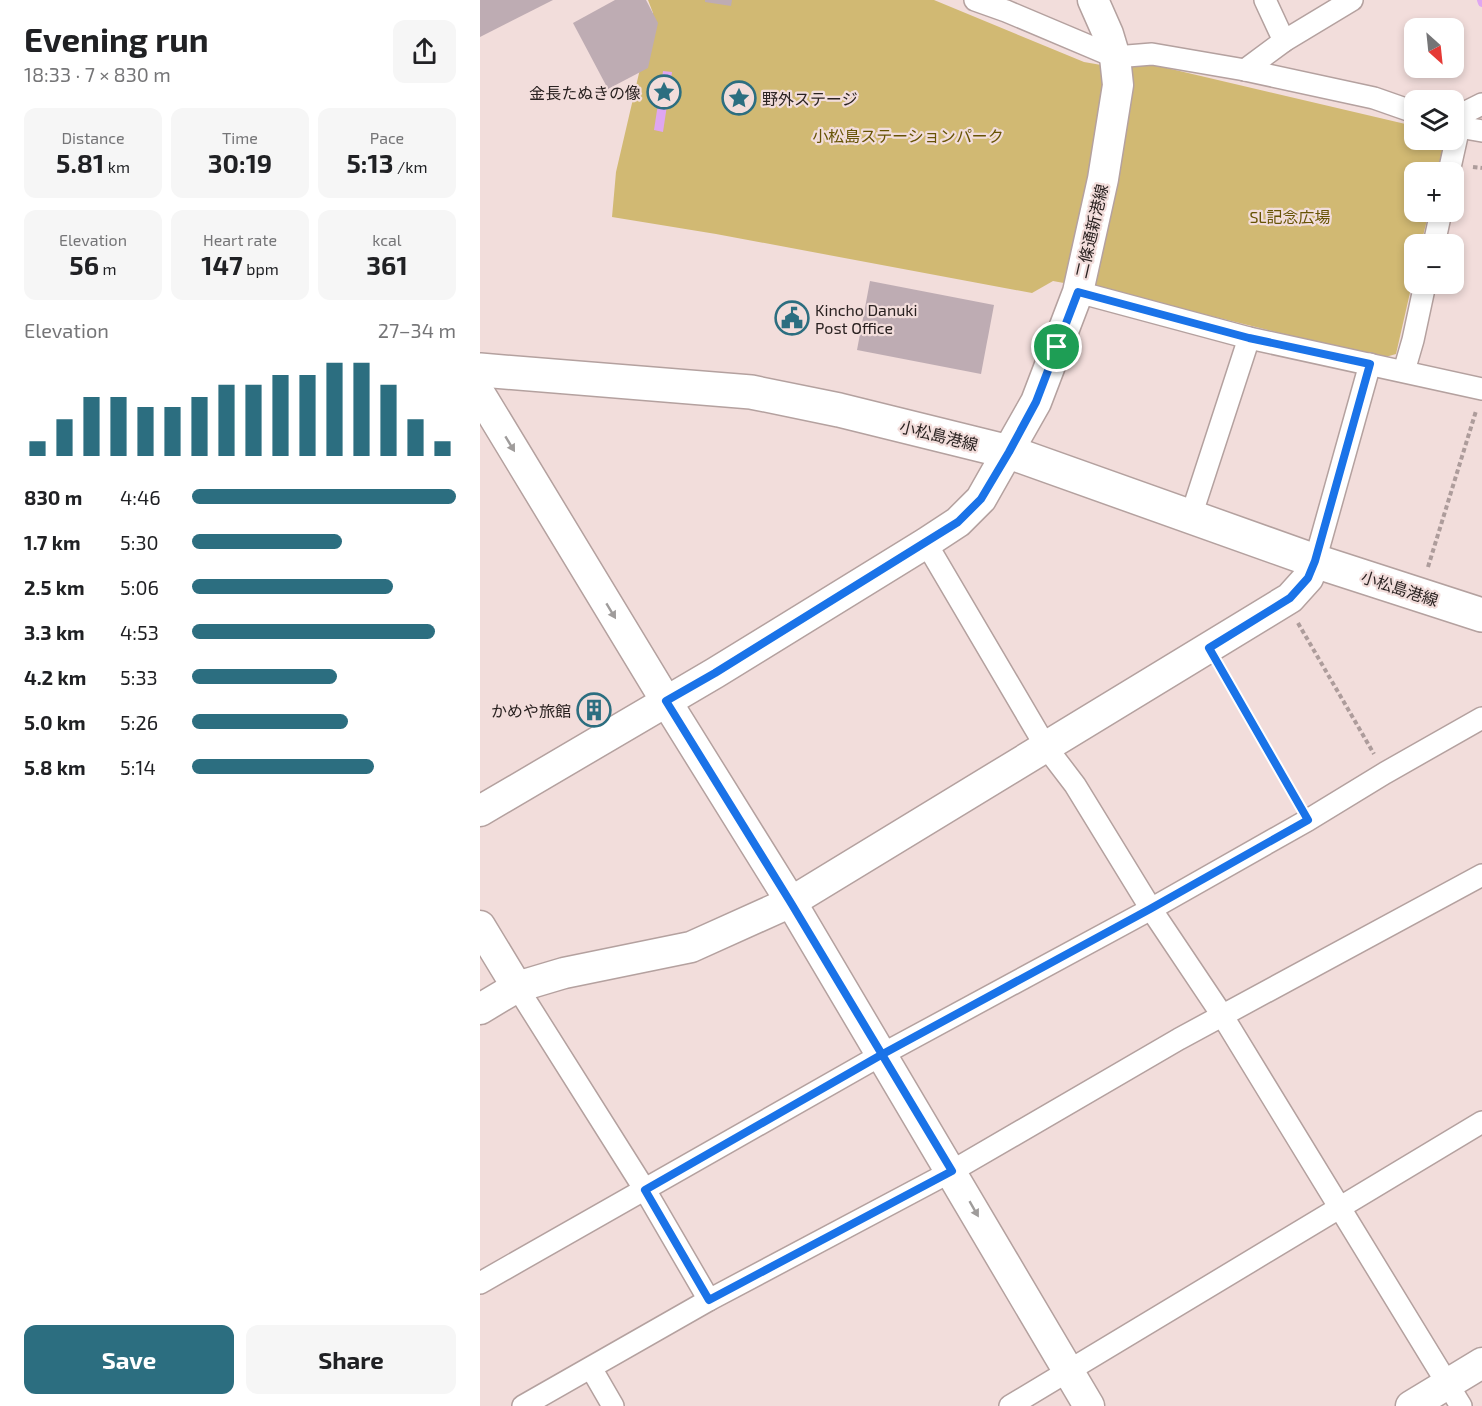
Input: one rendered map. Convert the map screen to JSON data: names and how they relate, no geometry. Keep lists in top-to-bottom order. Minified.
{"streets":{"main road":["小松島港線"],"street":["二條通新港線"]},"crossings":[["二條通新港線","小松島港線"]],"parks":["小松島ステーションパーク","SL記念広場"],"places":{"place":["金長たぬきの像","野外ステージ"],"public building":["Kincho Danuki Post Office"],"building":["かめや旅館"]},"north":"bottom right","page":{"heading":["Evening run","18:33 · 7 × 830 m"],"map_buttons":["+","−"],"stats":[["Distance","5.81 km"],["Time","30:19"],["Pace","5:13 /km"],["Elevation","56 m"],["Heart rate","147 bpm"],["kcal","361"]],"chart":["Elevation","27–34 m"],"list":[{"name":"830 m","note":"4:46"},{"name":"1.7 km","note":"5:30"},{"name":"2.5 km","note":"5:06"},{"name":"3.3 km","note":"4:53"},{"name":"4.2 km","note":"5:33"},{"name":"5.0 km","note":"5:26"},{"name":"5.8 km","note":"5:14"}],"buttons":["Save","Share"]}}
